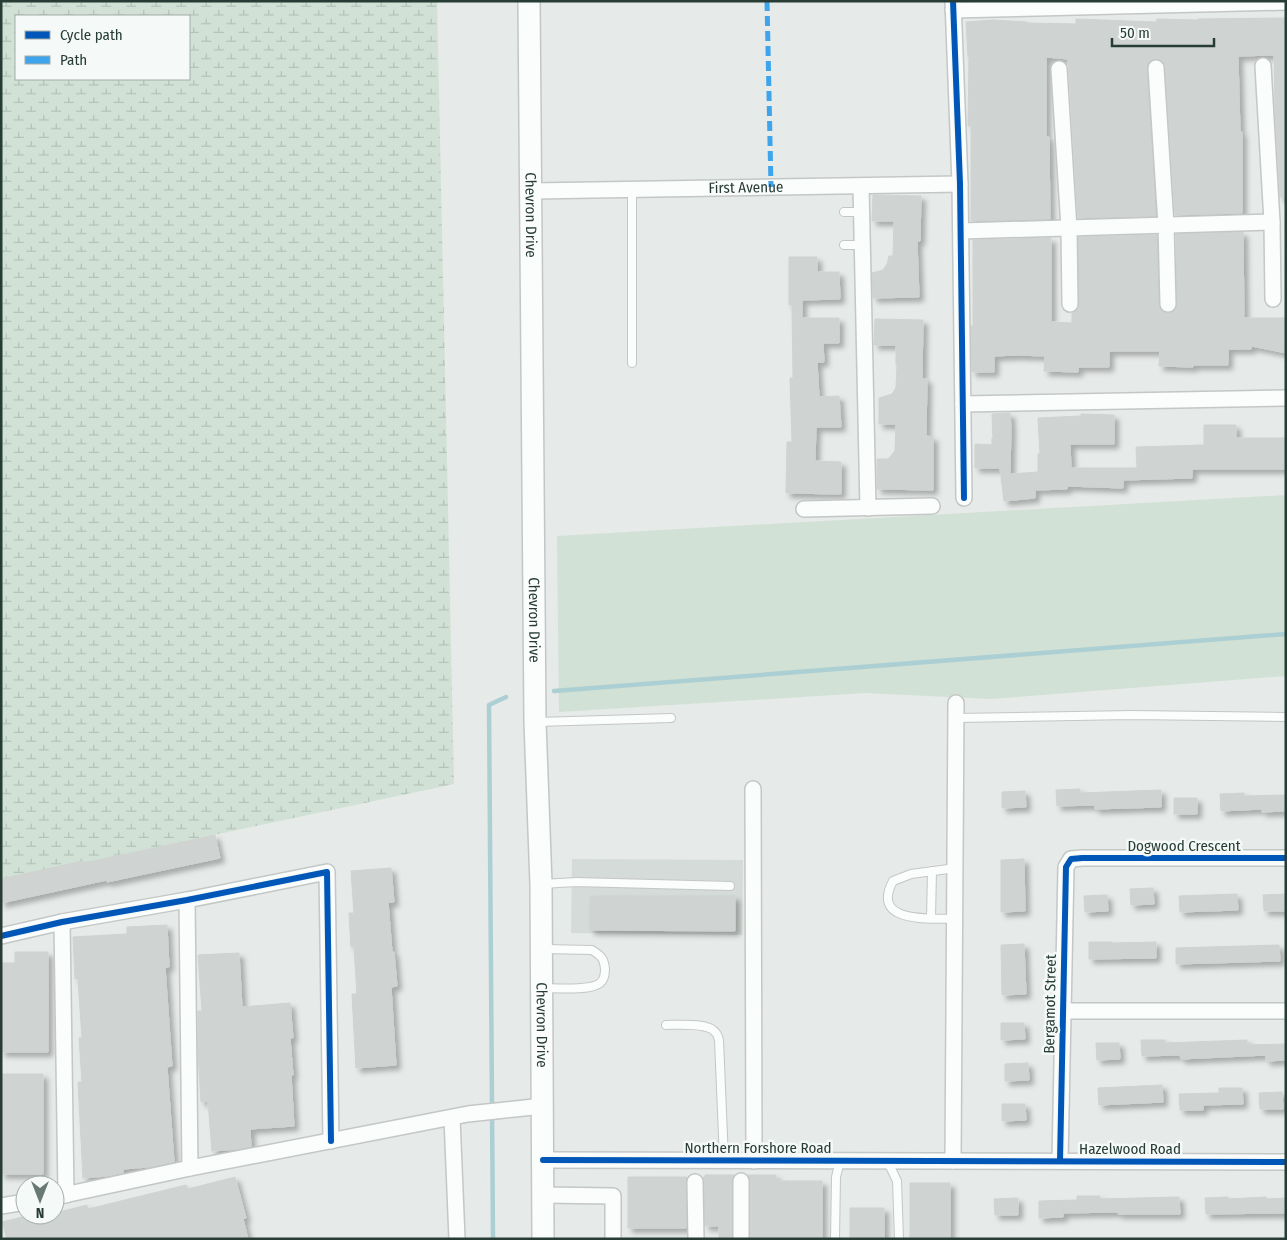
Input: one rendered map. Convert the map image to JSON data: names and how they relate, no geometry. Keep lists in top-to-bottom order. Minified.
{"streets":{"main road":["Chevron Drive"],"street":["First Avenue","Dogwood Crescent","Bergamot Street","Northern Forshore Road","Hazelwood Road"]},"crossings":[["First Avenue","Chevron Drive"],["Chevron Drive","Northern Forshore Road"],["Dogwood Crescent","Bergamot Street"],["Bergamot Street","Hazelwood Road"],["Northern Forshore Road","Hazelwood Road"]],"legend":["Cycle path","Path"],"scale_bar":"50 m","north":"bottom"}
